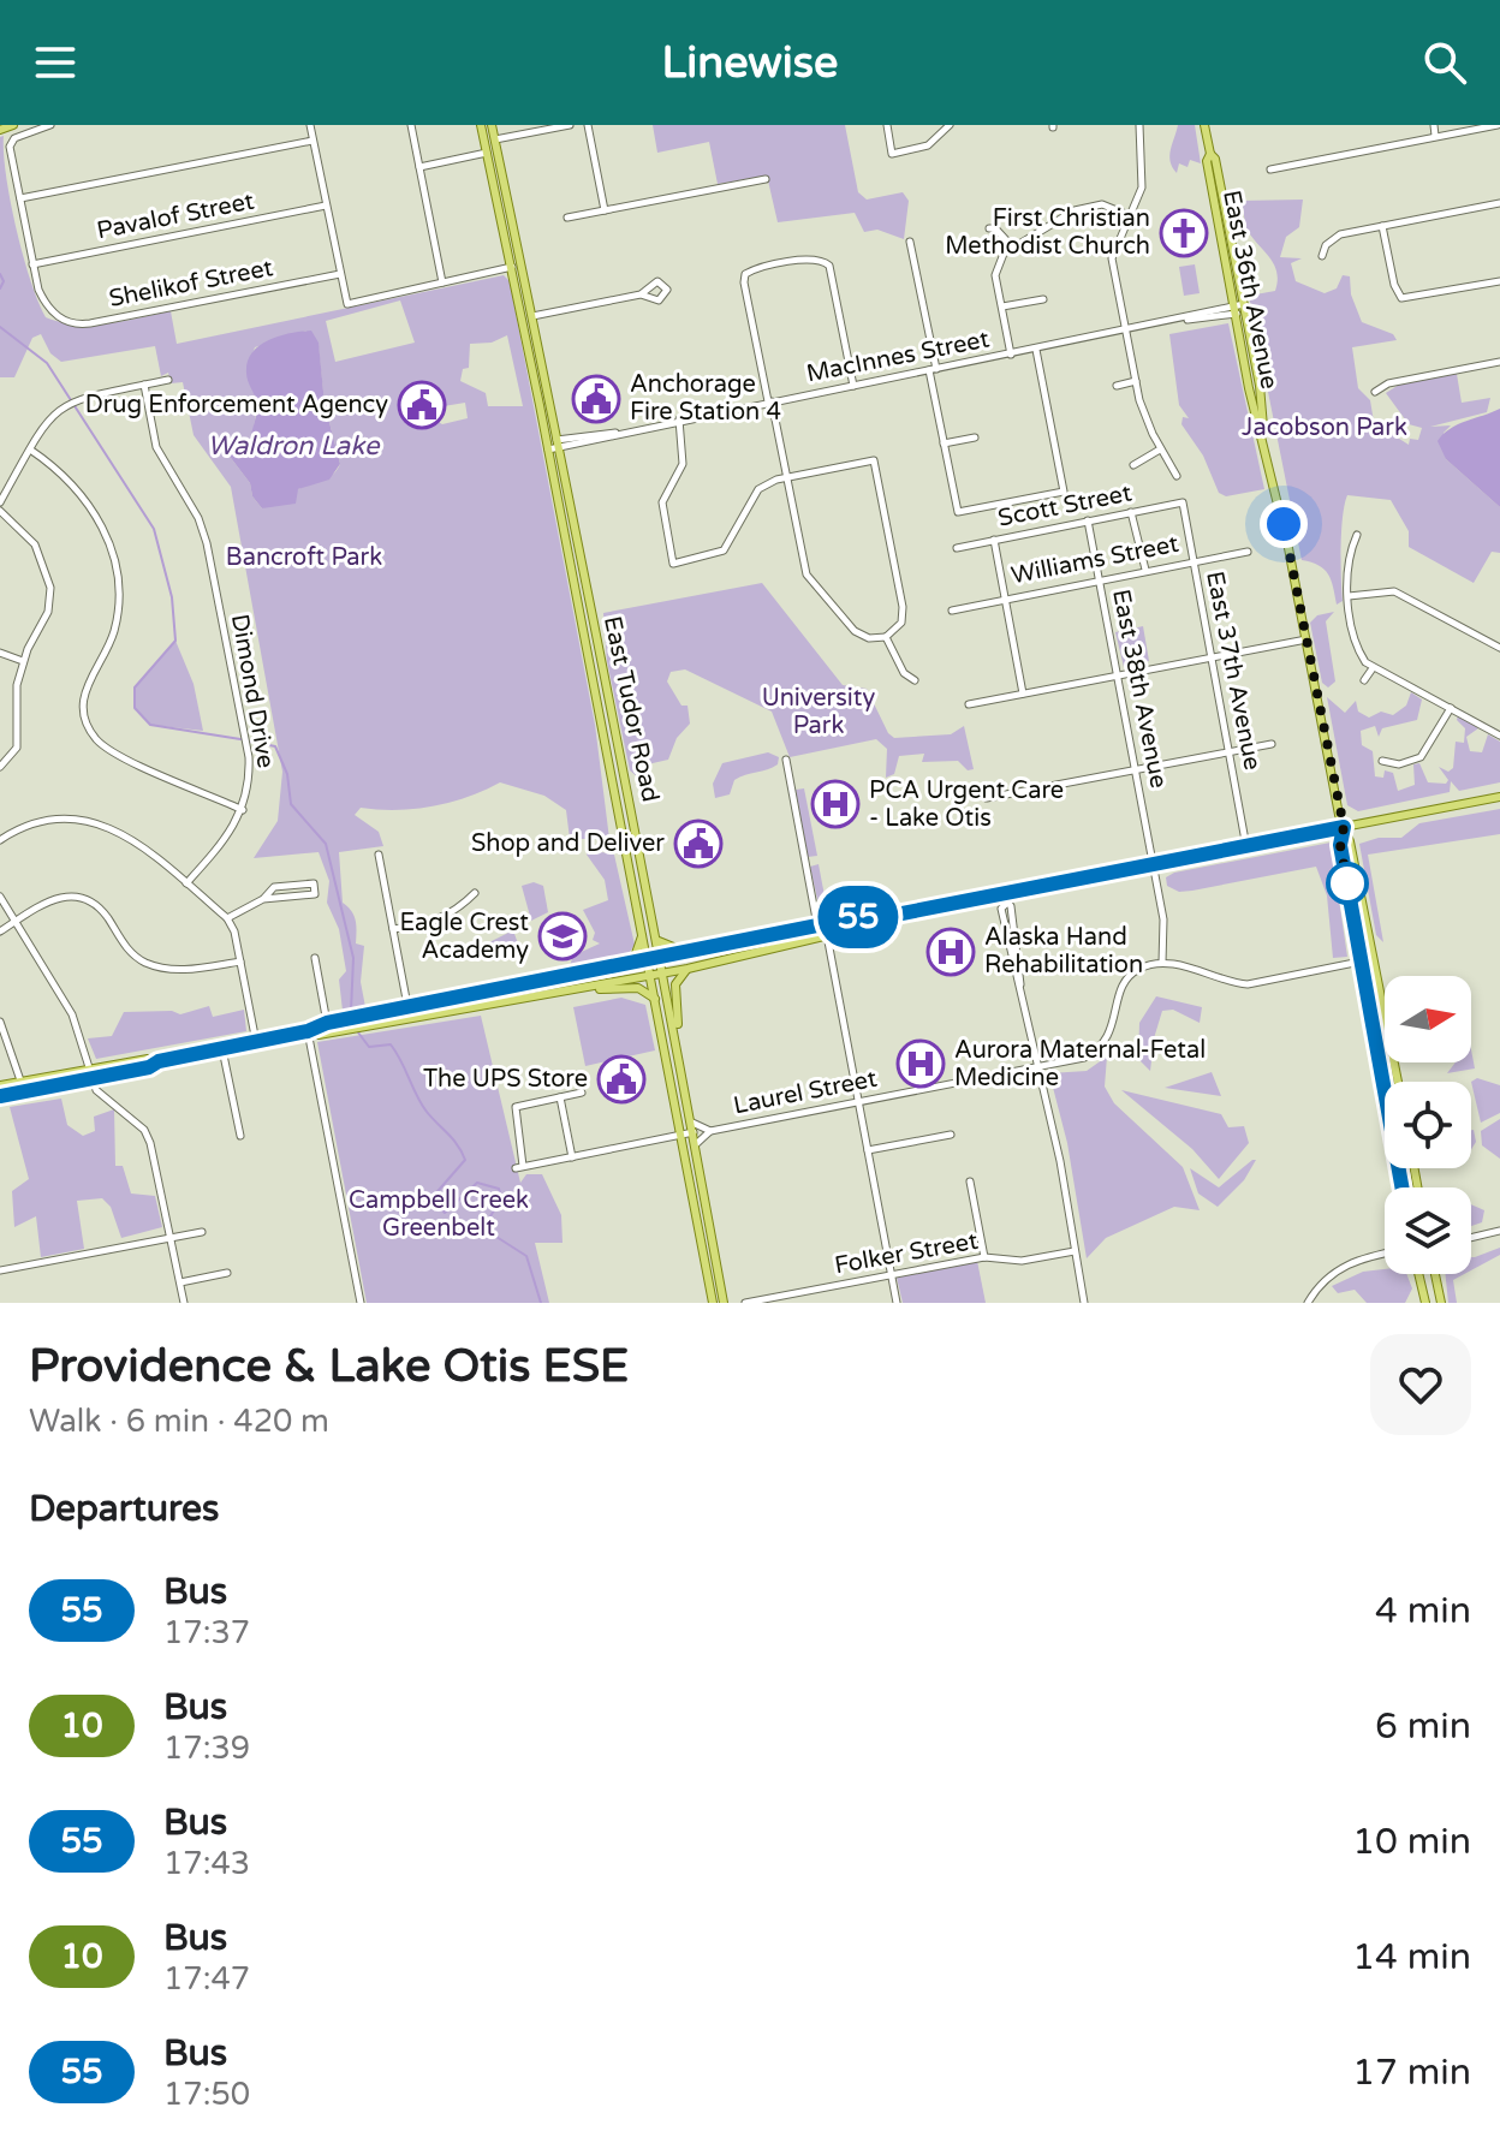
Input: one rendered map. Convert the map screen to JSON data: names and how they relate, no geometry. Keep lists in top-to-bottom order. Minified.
{"streets":{"main road":["East 36th Avenue","East Tudor Road"],"street":["Pavalof Street","Shelikof Street","MacInnes Street","Scott Street","Williams Street","East 37th Avenue","East 38th Avenue","Dimond Drive","Laurel Street","Folker Street"]},"crossings":[["Pavalof Street","Shelikof Street"],["East 36th Avenue","MacInnes Street"],["MacInnes Street","East Tudor Road"],["Scott Street","East 37th Avenue"],["Scott Street","East 38th Avenue"],["Williams Street","East 37th Avenue"],["Williams Street","East 38th Avenue"],["East 38th Avenue","Laurel Street"],["East Tudor Road","Laurel Street"]],"water":["Waldron Lake"],"parks":["Jacobson Park","Bancroft Park","University Park","Campbell Creek Greenbelt"],"places":{"church":["First Christian Methodist Church"],"public building":["Anchorage Fire Station 4","Drug Enforcement Agency","Shop and Deliver","The UPS Store"],"hospital":["PCA Urgent Care - Lake Otis","Alaska Hand Rehabilitation","Aurora Maternal-Fetal Medicine"],"school or university":["Eagle Crest Academy"]},"lines":["bus line 55"],"north":"right","page":{"header":"Linewise","on_map":"55","heading":[["Providence & Lake Otis ESE","Walk · 6 min · 420 m"],"Departures"],"list":[{"mark":"55","name":"Bus","note":"17:37","value":"4 min"},{"mark":"10","name":"Bus","note":"17:39","value":"6 min"},{"mark":"55","name":"Bus","note":"17:43","value":"10 min"},{"mark":"10","name":"Bus","note":"17:47","value":"14 min"},{"mark":"55","name":"Bus","note":"17:50","value":"17 min"}]}}
